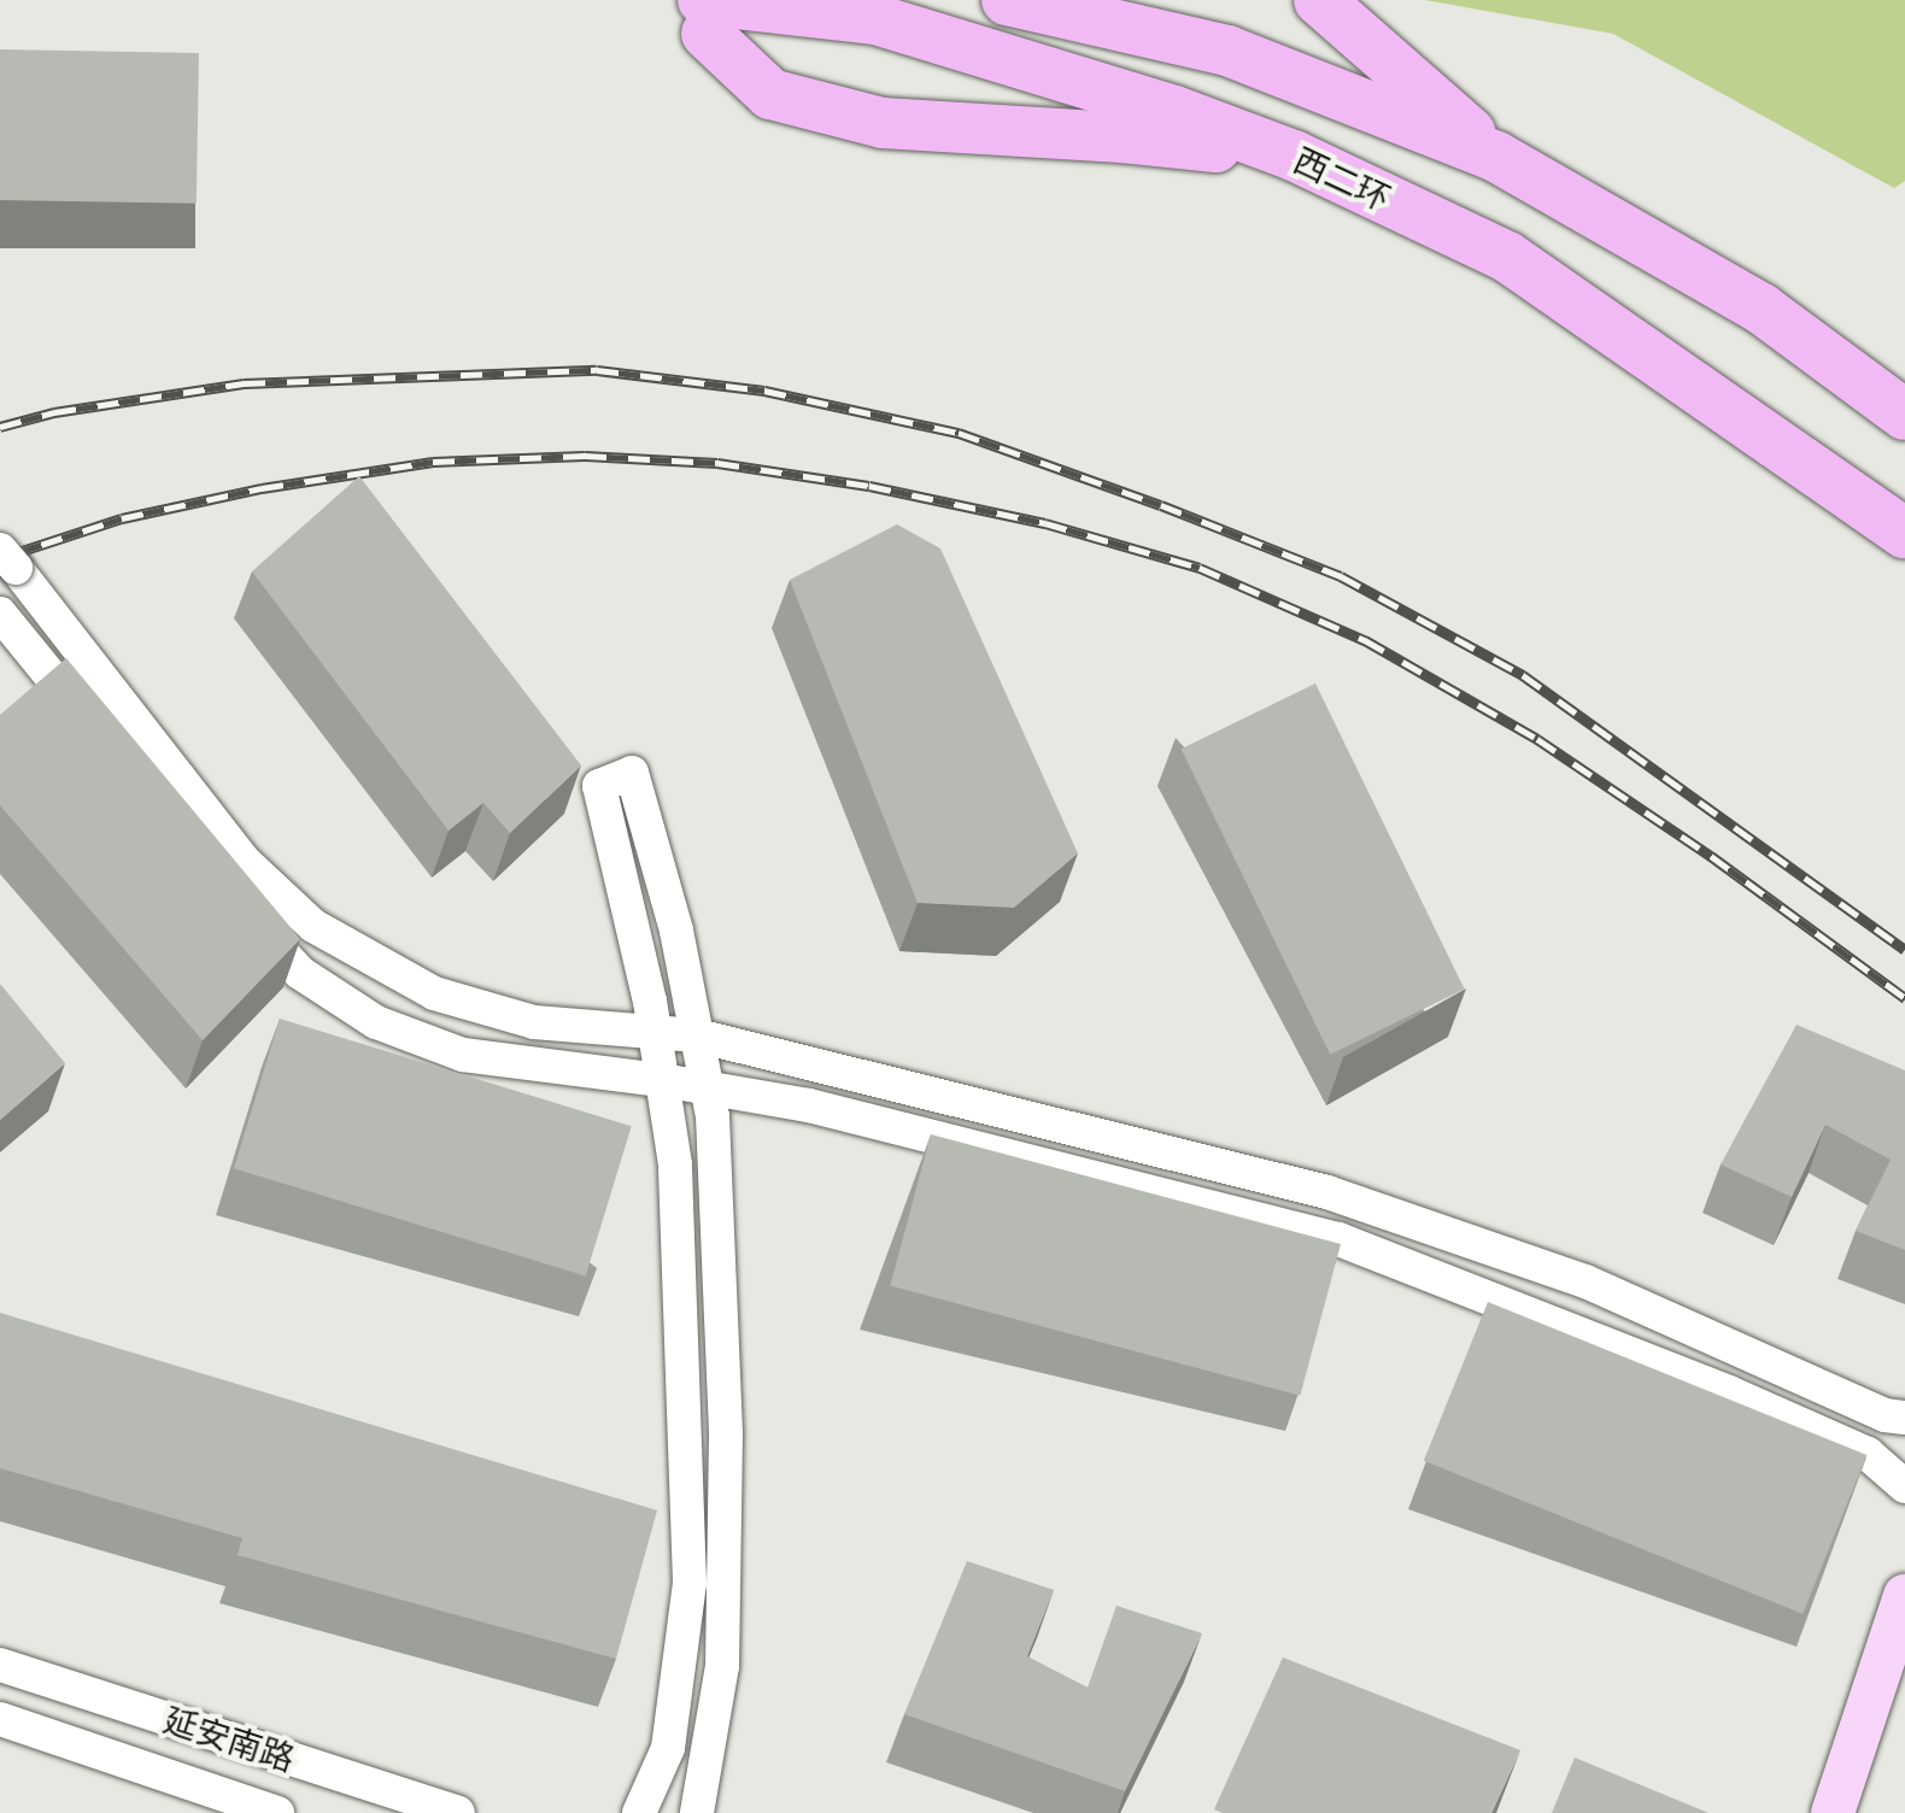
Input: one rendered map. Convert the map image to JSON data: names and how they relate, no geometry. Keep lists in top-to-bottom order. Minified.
{"streets":{"highway":["西二环"],"street":["延安南路"]}}
